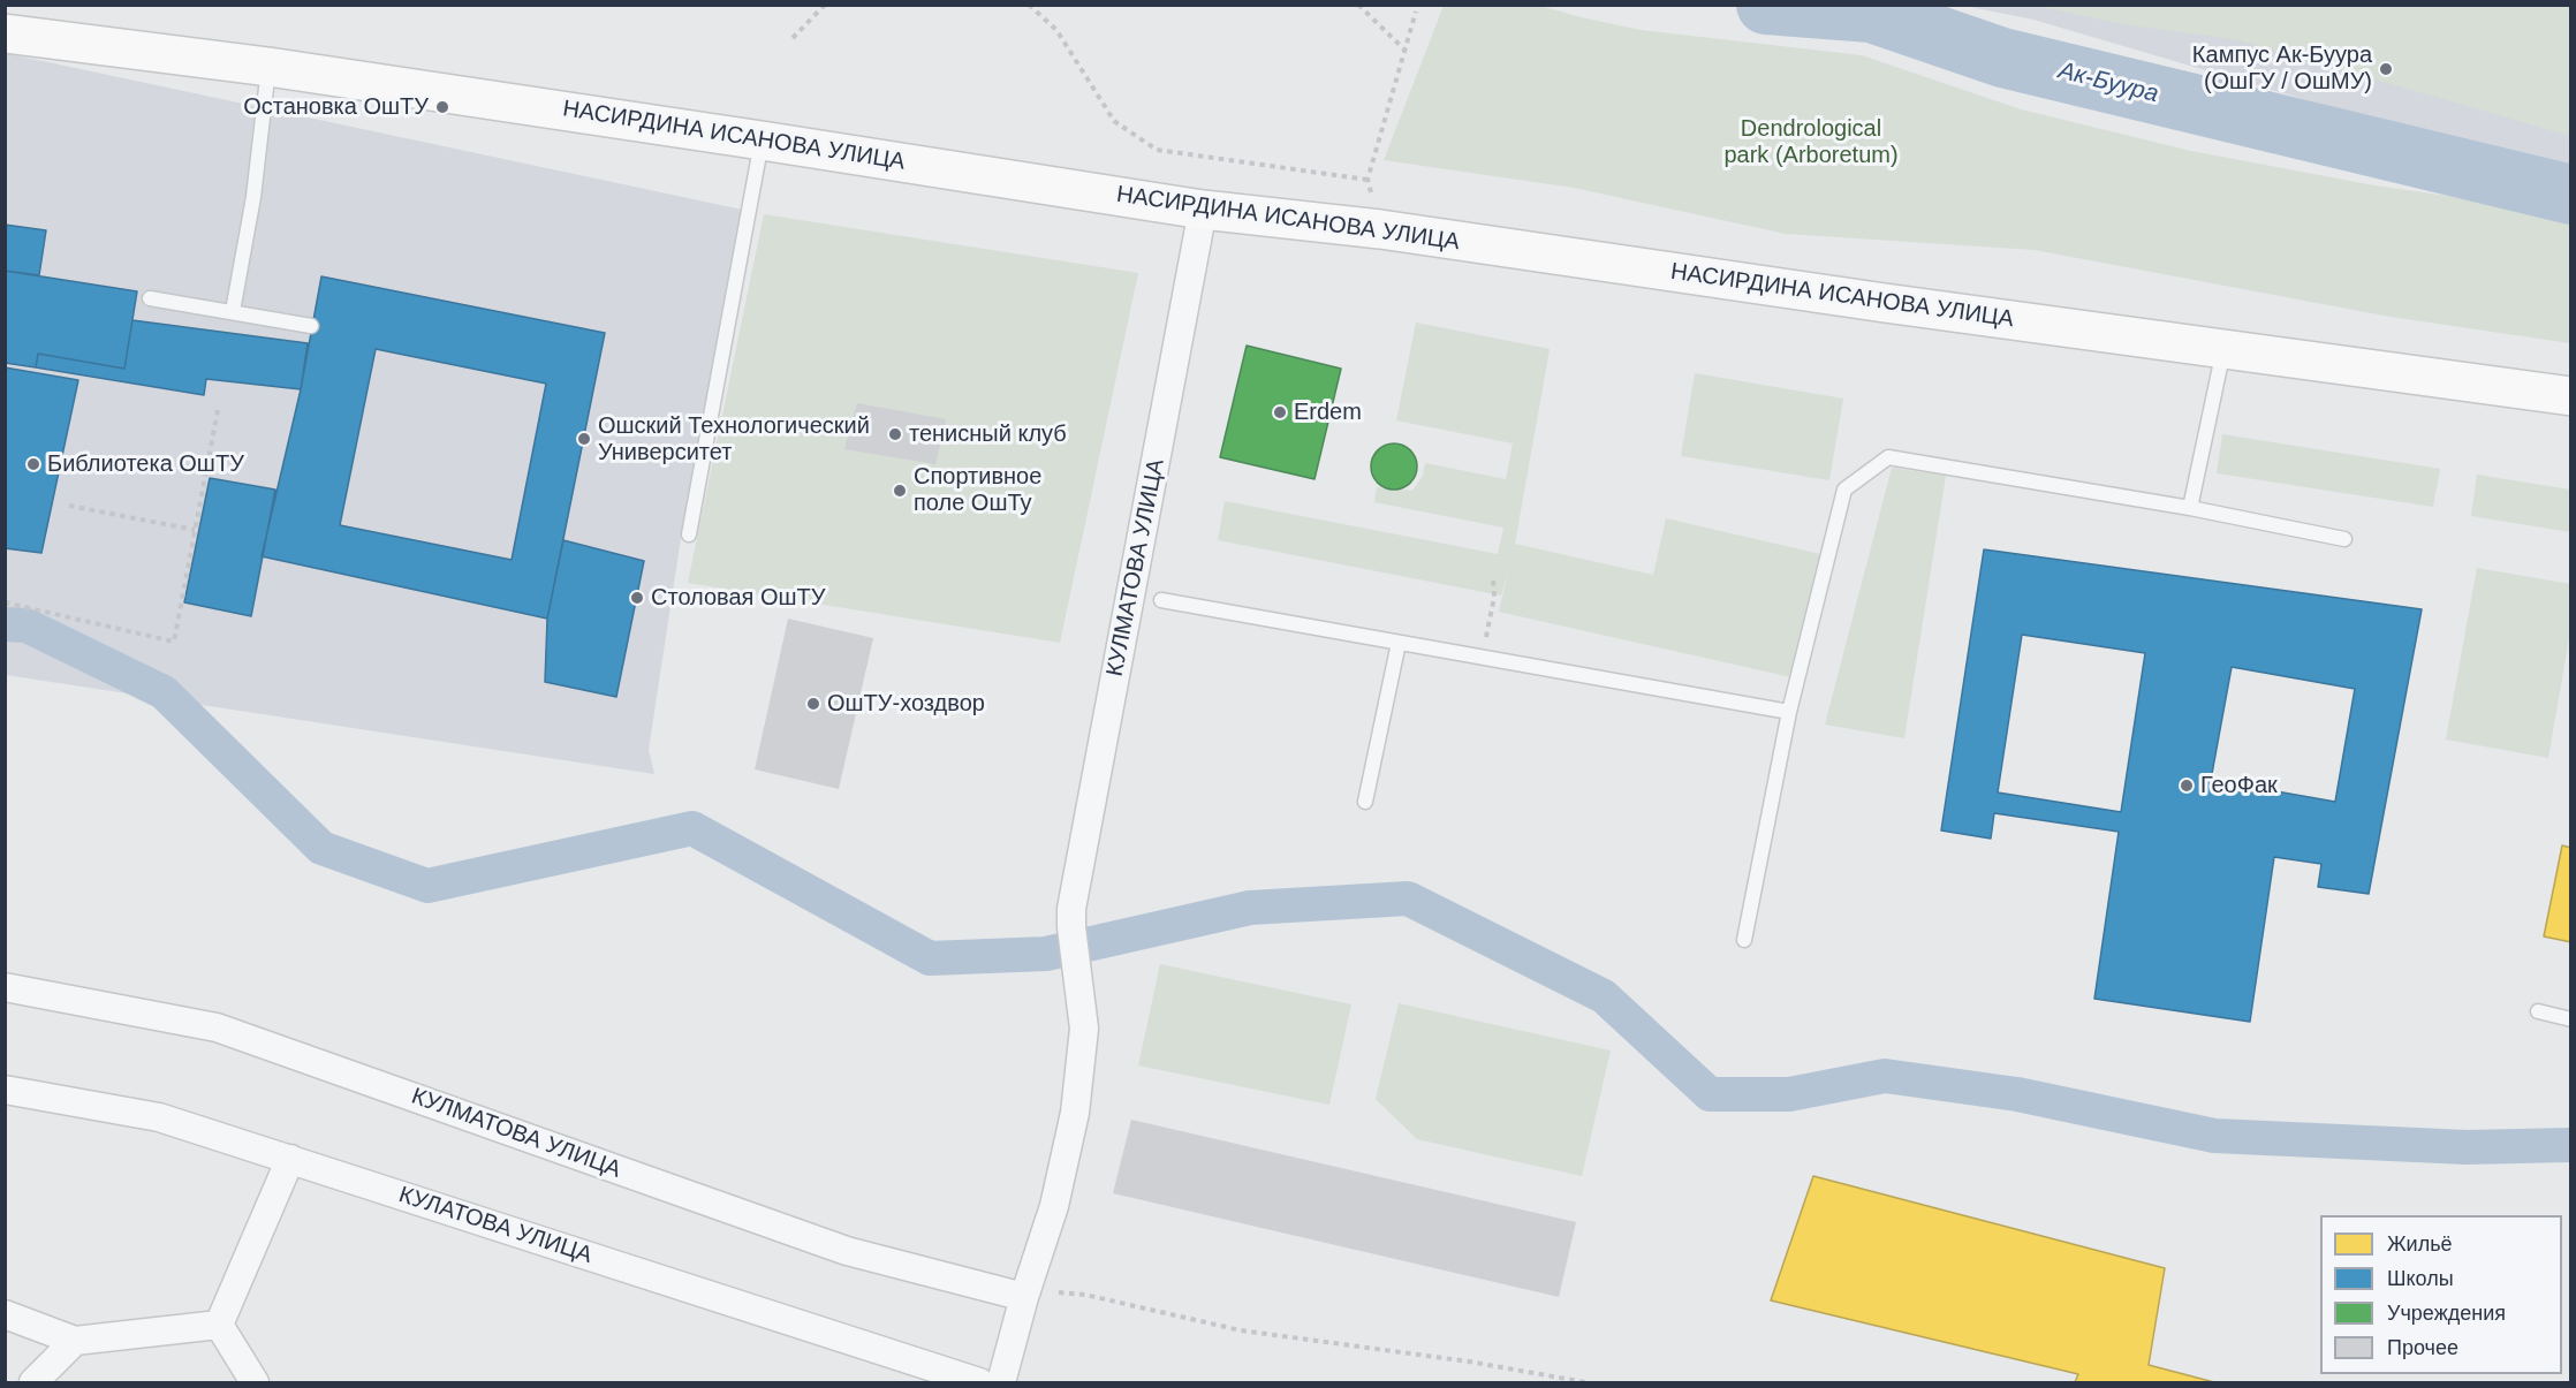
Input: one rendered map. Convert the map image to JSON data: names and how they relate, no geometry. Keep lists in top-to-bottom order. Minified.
{"streets":{"main road":["НАСИРДИНА ИСАНОВА УЛИЦА"],"street":["КУЛМАТОВА УЛИЦА","КУЛАТОВА УЛИЦА"]},"crossings":[["НАСИРДИНА ИСАНОВА УЛИЦА","КУЛМАТОВА УЛИЦА"]],"water":["Ак-Буура"],"parks":["Dendrological park (Arboretum)"],"places":["Кампус Ак-Буура (ОшГУ / ОшМУ)","Остановка ОшТУ","Erdem","тенисный клуб","Ошский Технологический Университет","Библиотека ОшТУ","Спортивное поле ОшТу","Столовая ОшТУ","ОшТУ-хоздвор","ГеоФак"],"legend":["Жильё","Школы","Учреждения","Прочее"]}
